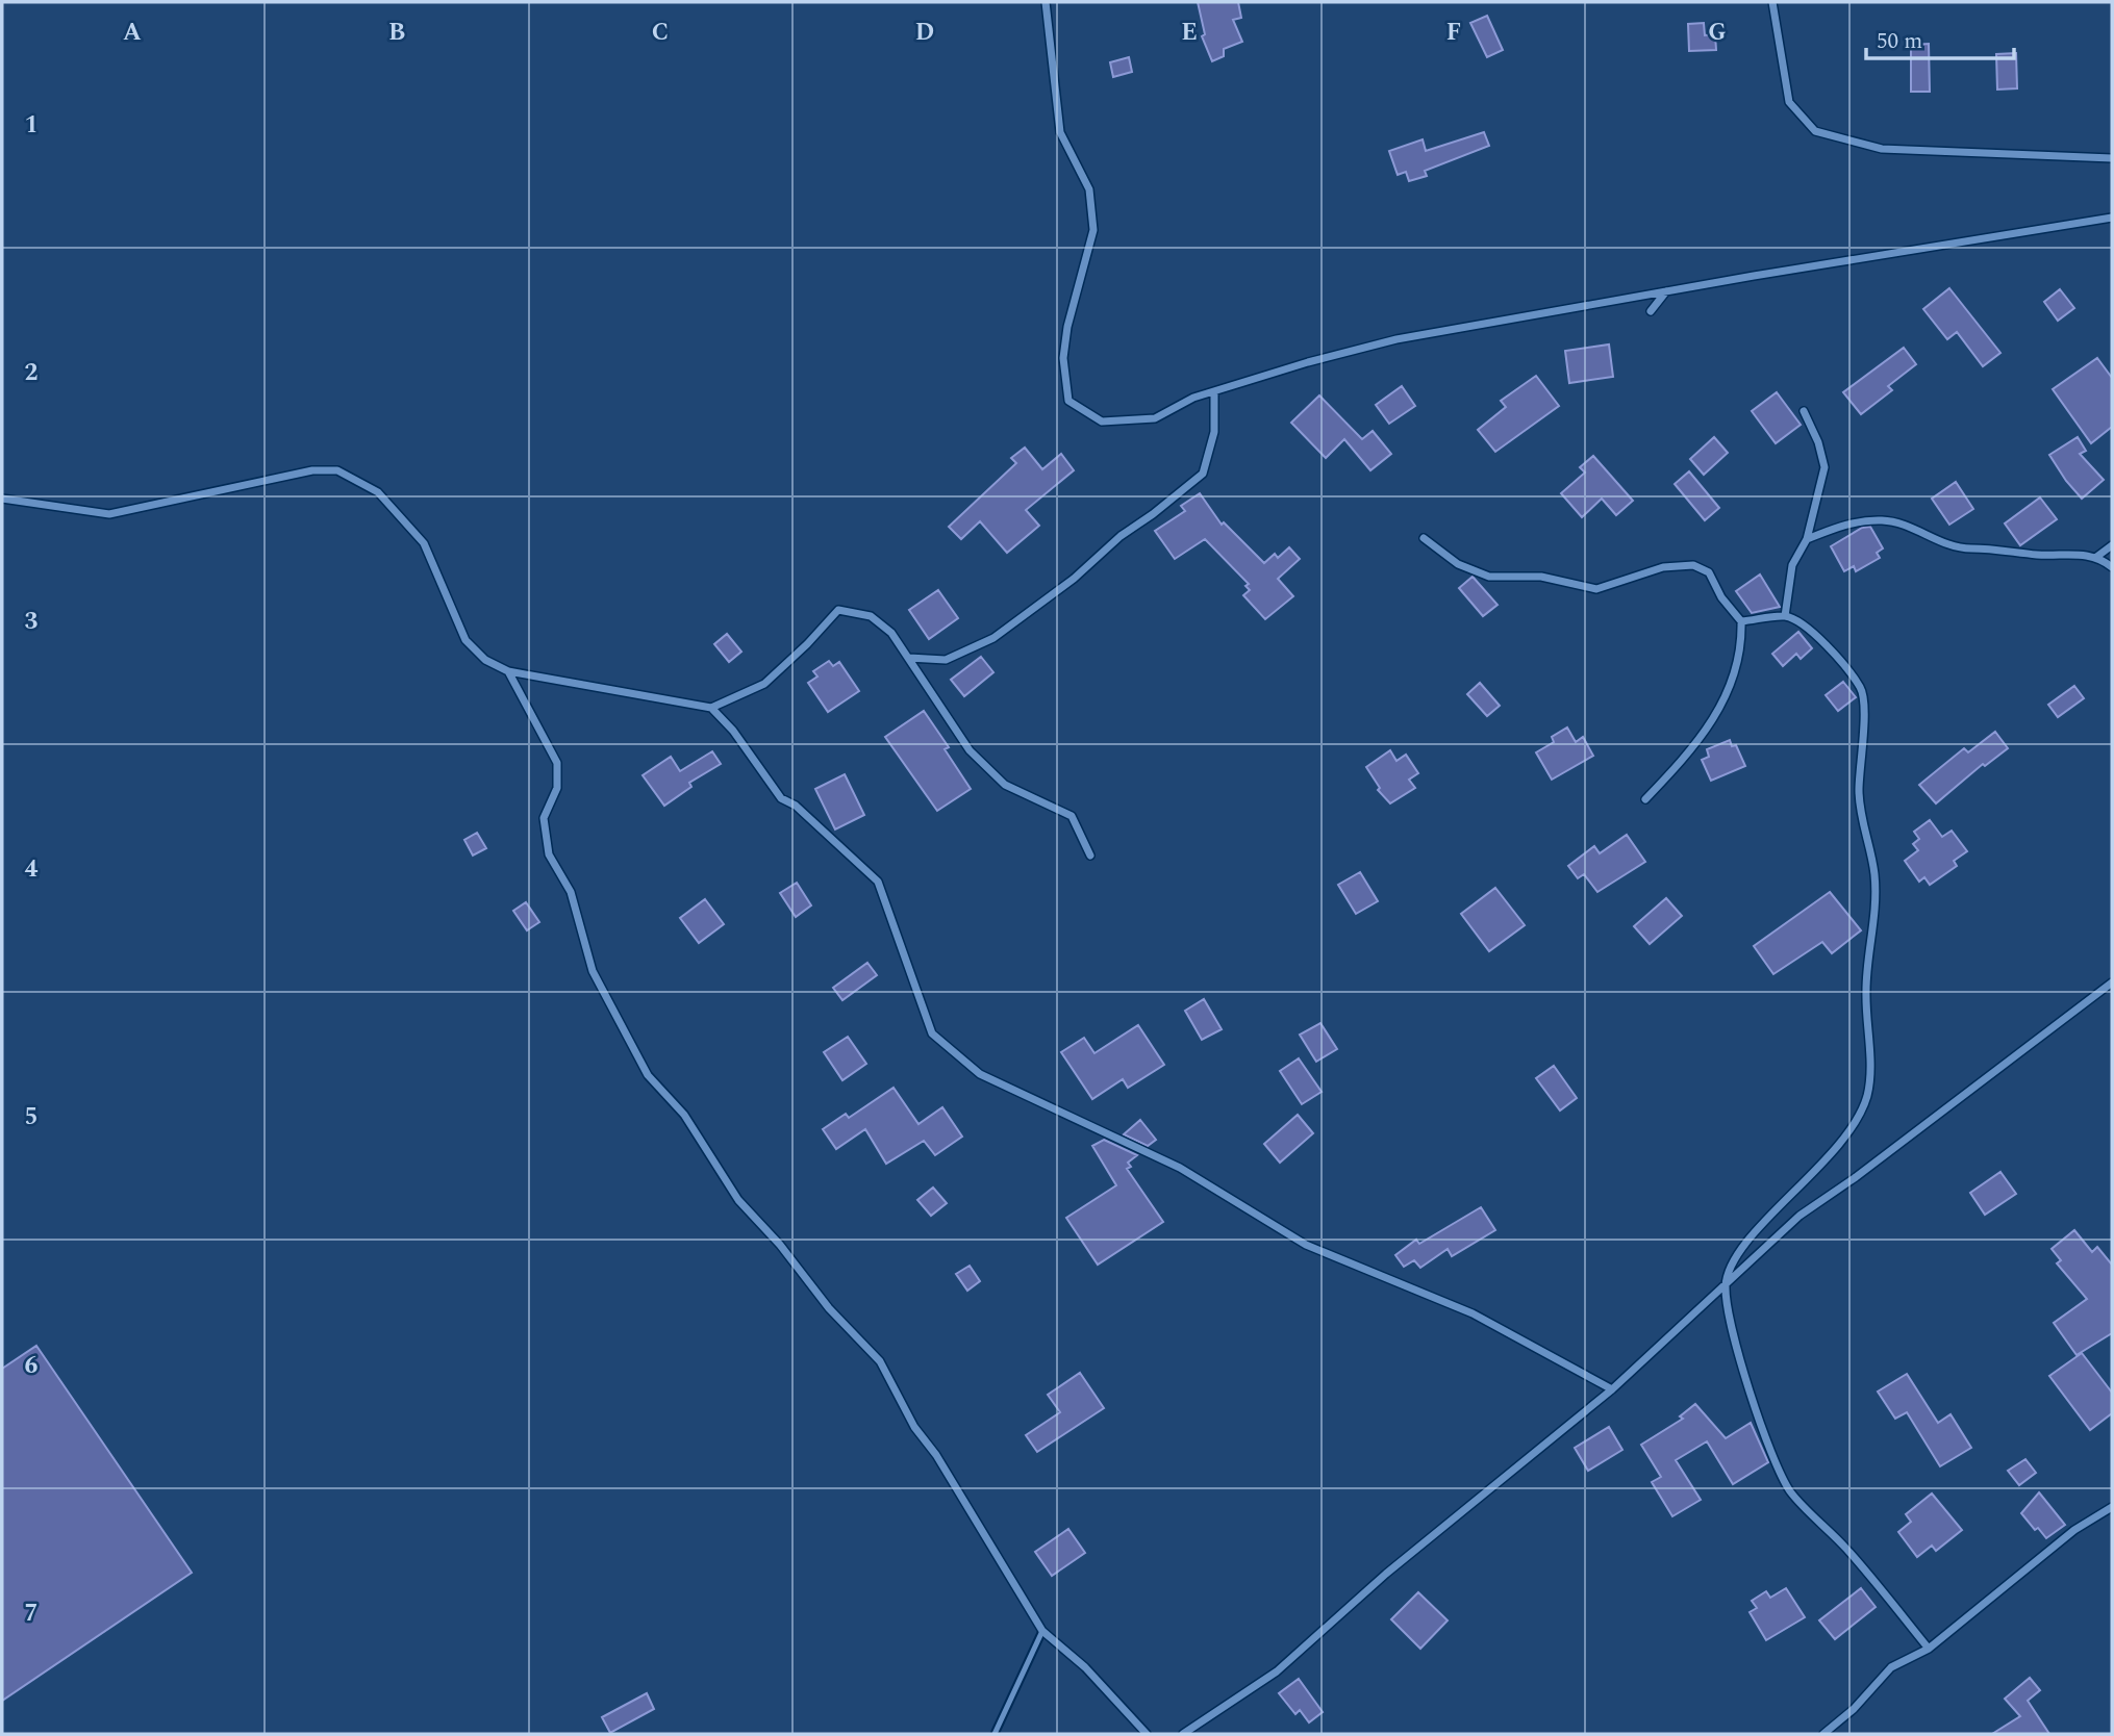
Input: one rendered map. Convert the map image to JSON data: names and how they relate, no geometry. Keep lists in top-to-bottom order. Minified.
{"scale_bar":"50 m","grid":{"columns":["A","B","C","D","E","F","G"],"rows":["1","2","3","4","5","6","7"]}}
